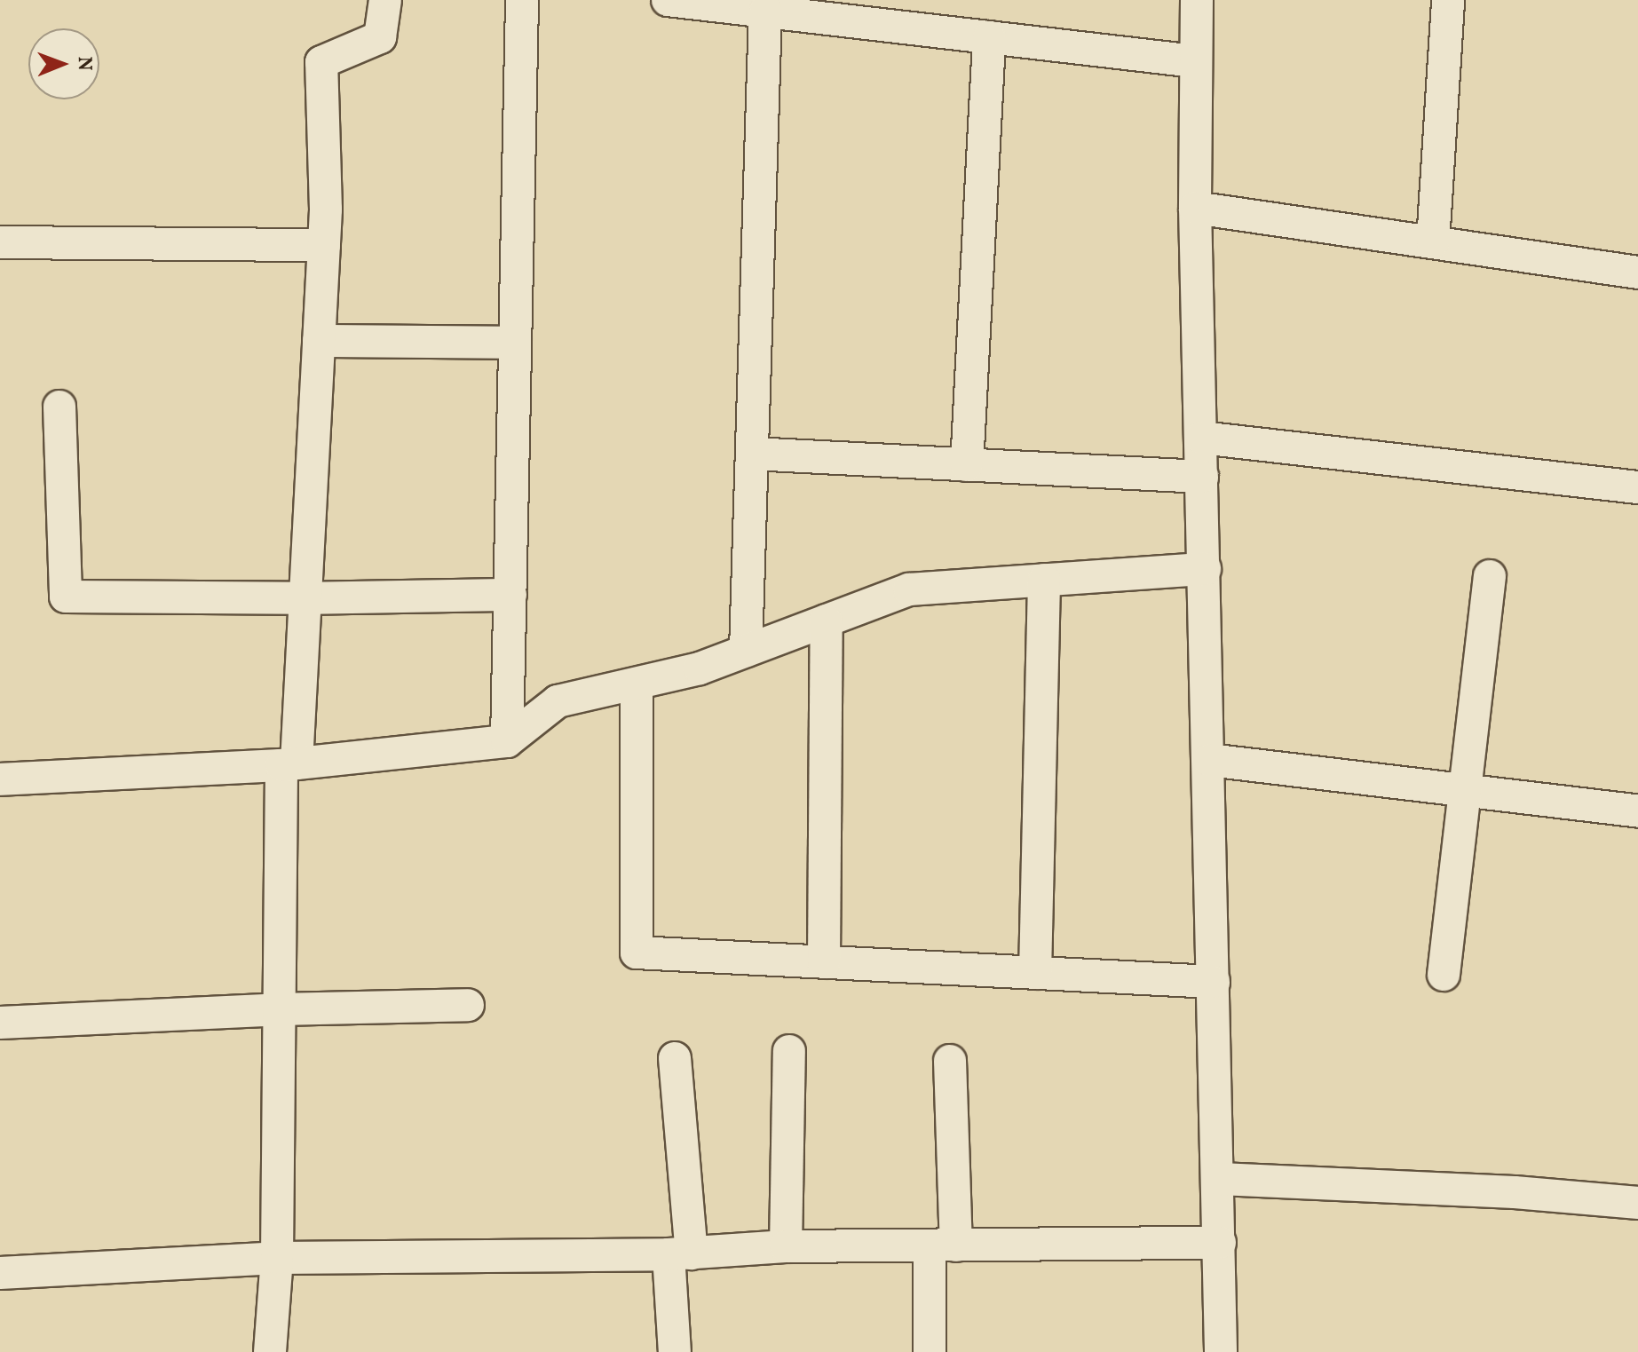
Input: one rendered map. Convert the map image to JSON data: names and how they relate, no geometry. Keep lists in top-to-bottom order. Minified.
{"north":"right"}
